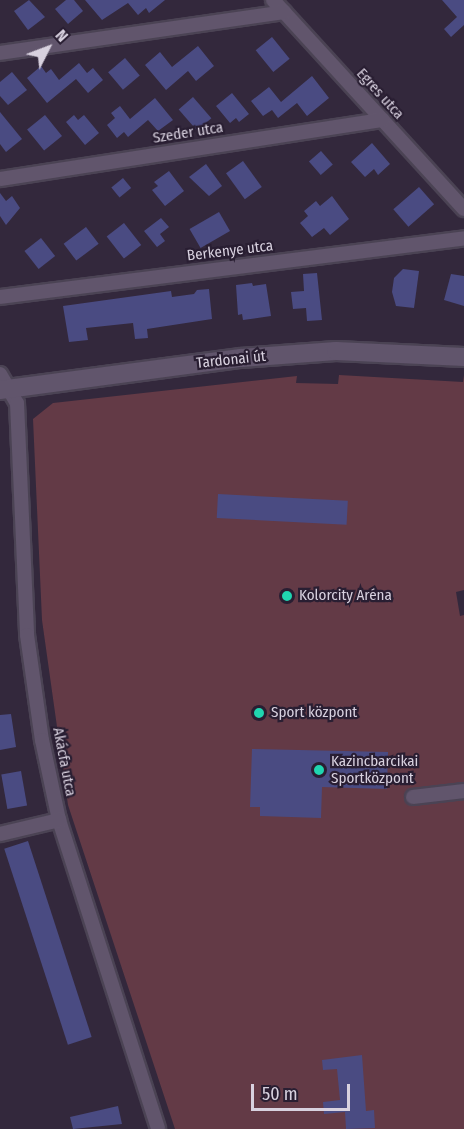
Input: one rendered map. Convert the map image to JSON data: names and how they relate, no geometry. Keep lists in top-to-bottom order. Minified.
{"streets":{"street":["Egres utca","Szeder utca","Berkenye utca","Tardonai út","Akácfa utca"]},"crossings":[["Egres utca","Szeder utca"],["Tardonai út","Akácfa utca"]],"places":["Kolorcity Aréna","Sport központ","Kazincbarcikai Sportközpont"],"scale_bar":"50 m","north":"top right"}
